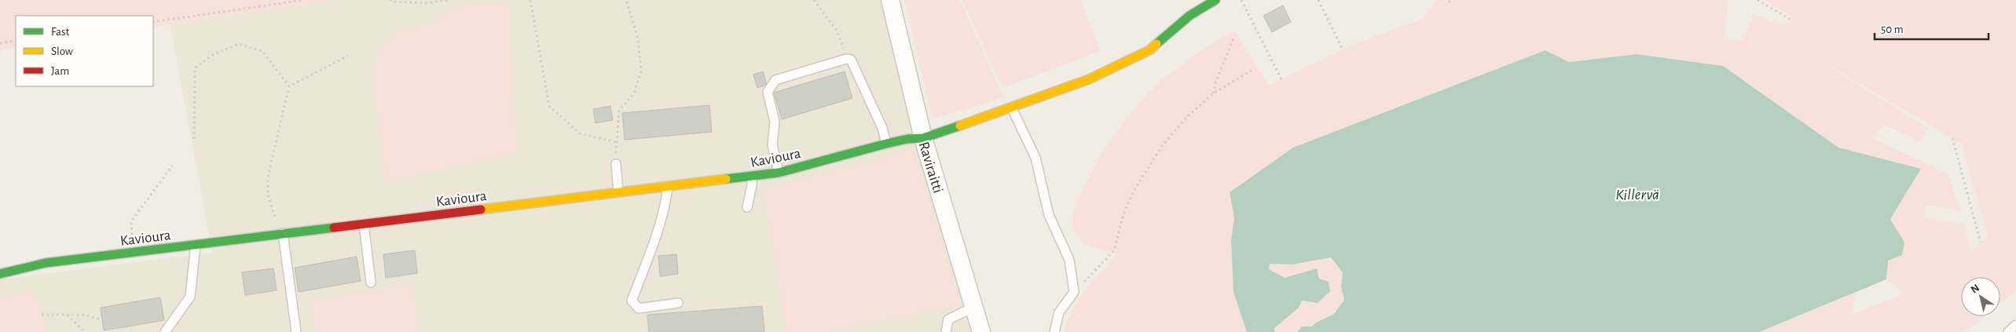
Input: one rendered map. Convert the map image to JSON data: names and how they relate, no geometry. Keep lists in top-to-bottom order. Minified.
{"streets":{"street":["Kavioura","Raviraitti"]},"crossings":[["Kavioura","Raviraitti"]],"water":["Killervä"],"legend":["Fast","Slow","Jam"],"scale_bar":"50 m","north":"top left"}
